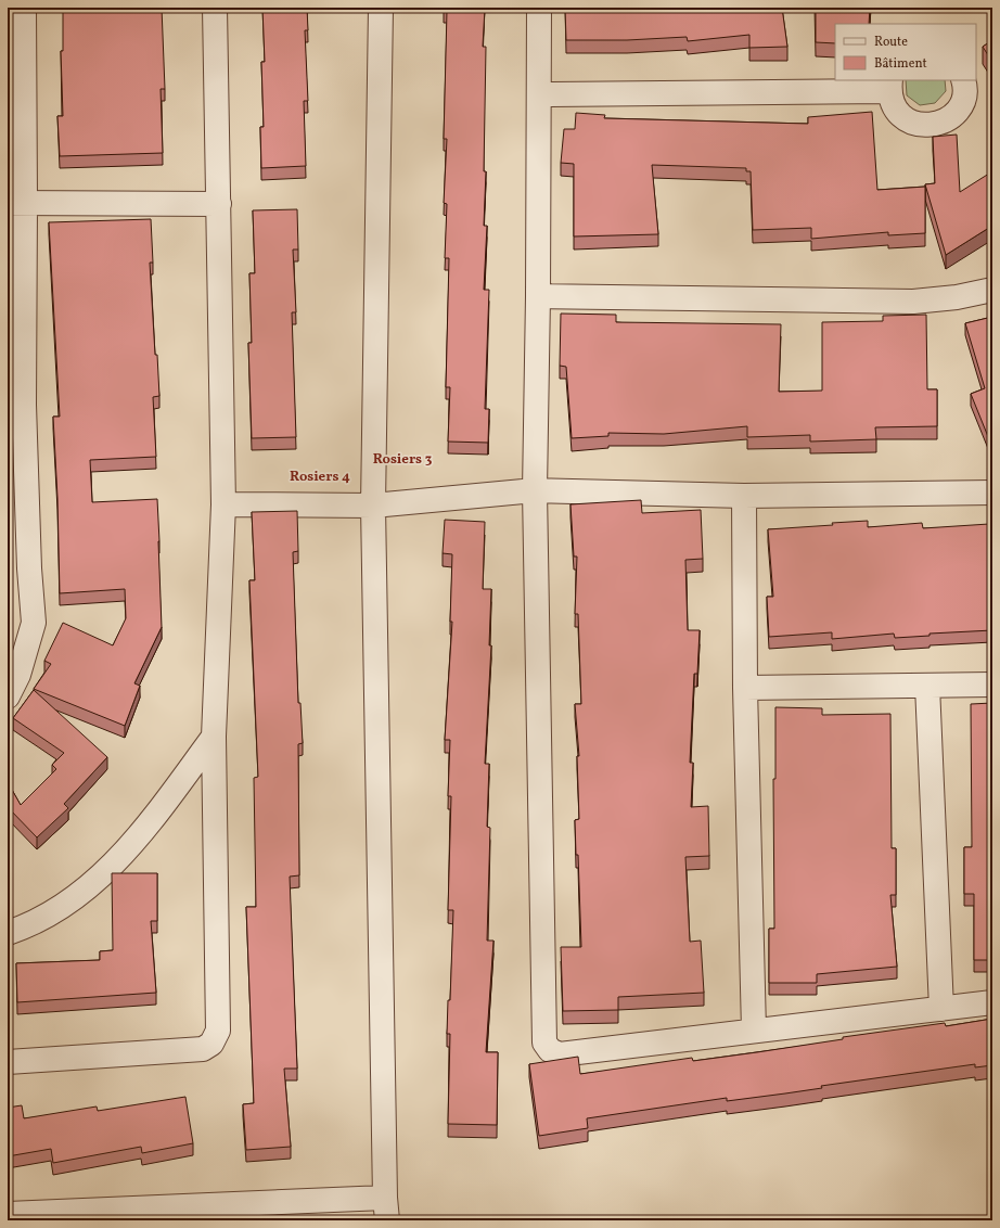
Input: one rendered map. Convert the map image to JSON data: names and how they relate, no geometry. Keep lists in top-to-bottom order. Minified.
{"districts":["Rosiers 3","Rosiers 4"],"legend":["Route","Bâtiment"]}
